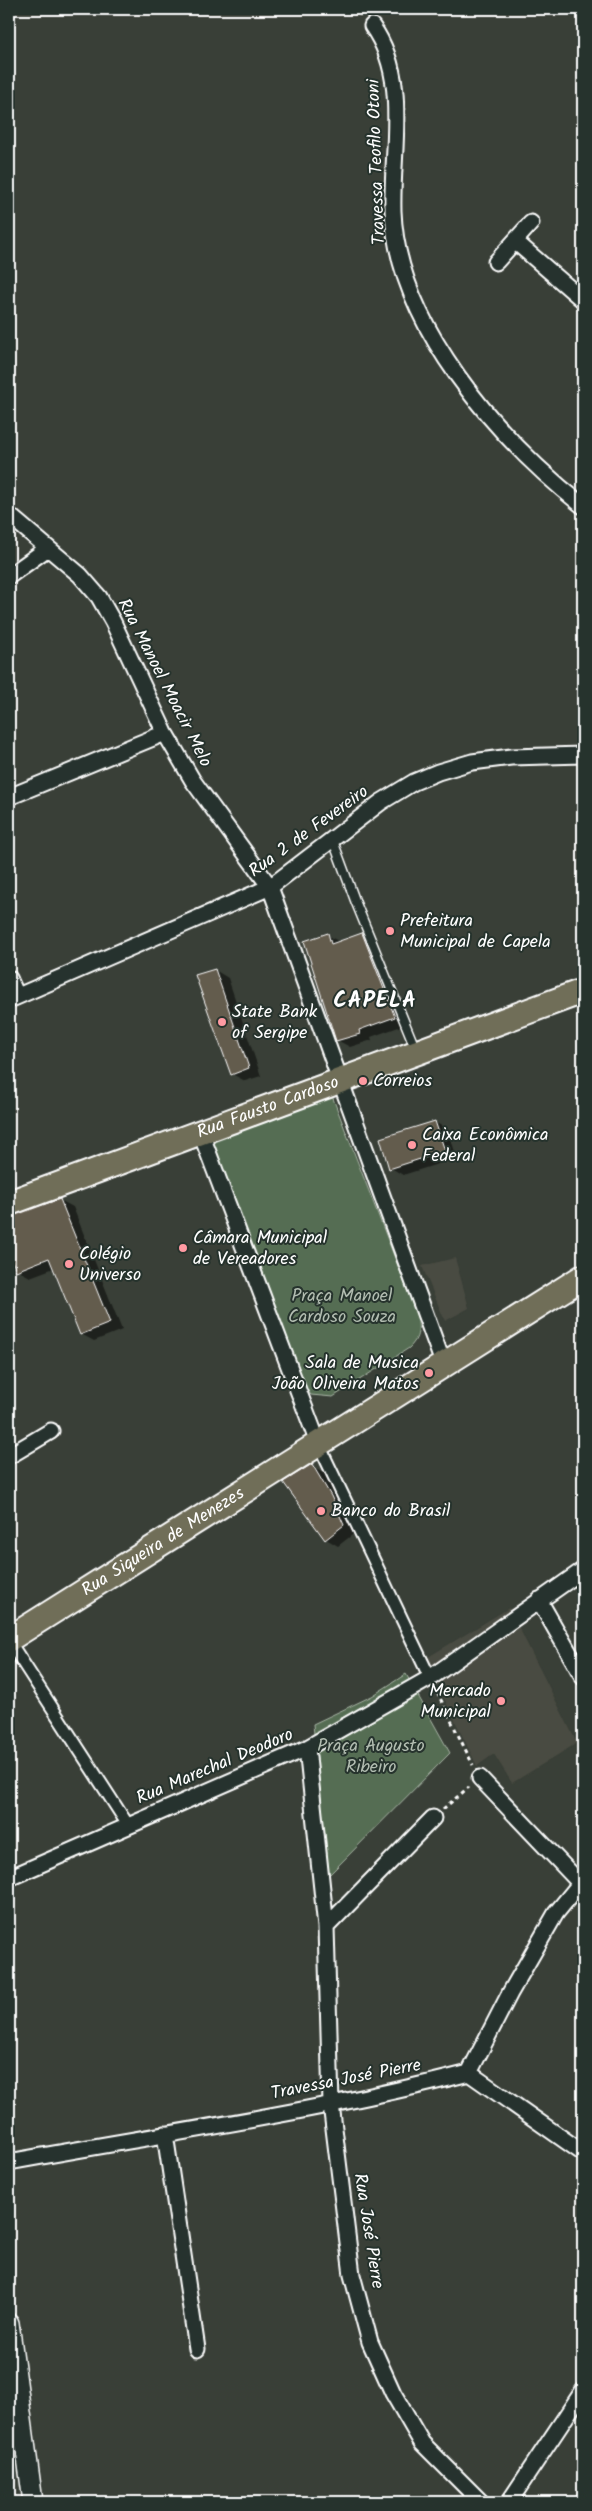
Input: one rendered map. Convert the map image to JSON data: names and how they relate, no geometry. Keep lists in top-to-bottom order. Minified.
{"streets":{"main road":["Rua Fausto Cardoso","Rua Siqueira de Menezes"],"street":["Travessa Teofilo Otoni","Rua Manoel Moacir Melo","Rua 2 de Fevereiro","Rua Marechal Deodoro","Travessa José Pierre","Rua José Pierre"]},"crossings":[["Rua Manoel Moacir Melo","Rua 2 de Fevereiro"],["Rua Manoel Moacir Melo","Rua Fausto Cardoso"],["Travessa José Pierre","Rua José Pierre"]],"districts":["CAPELA"],"parks":["Praça Manoel Cardoso Souza","Praça Augusto Ribeiro"],"places":["Prefeitura Municipal de Capela","State Bank of Sergipe","Correios","Caixa Econômica Federal","Câmara Municipal de Vereadores","Colégio Universo","Sala de Musica João Oliveira Matos","Banco do Brasil","Mercado Municipal"]}
